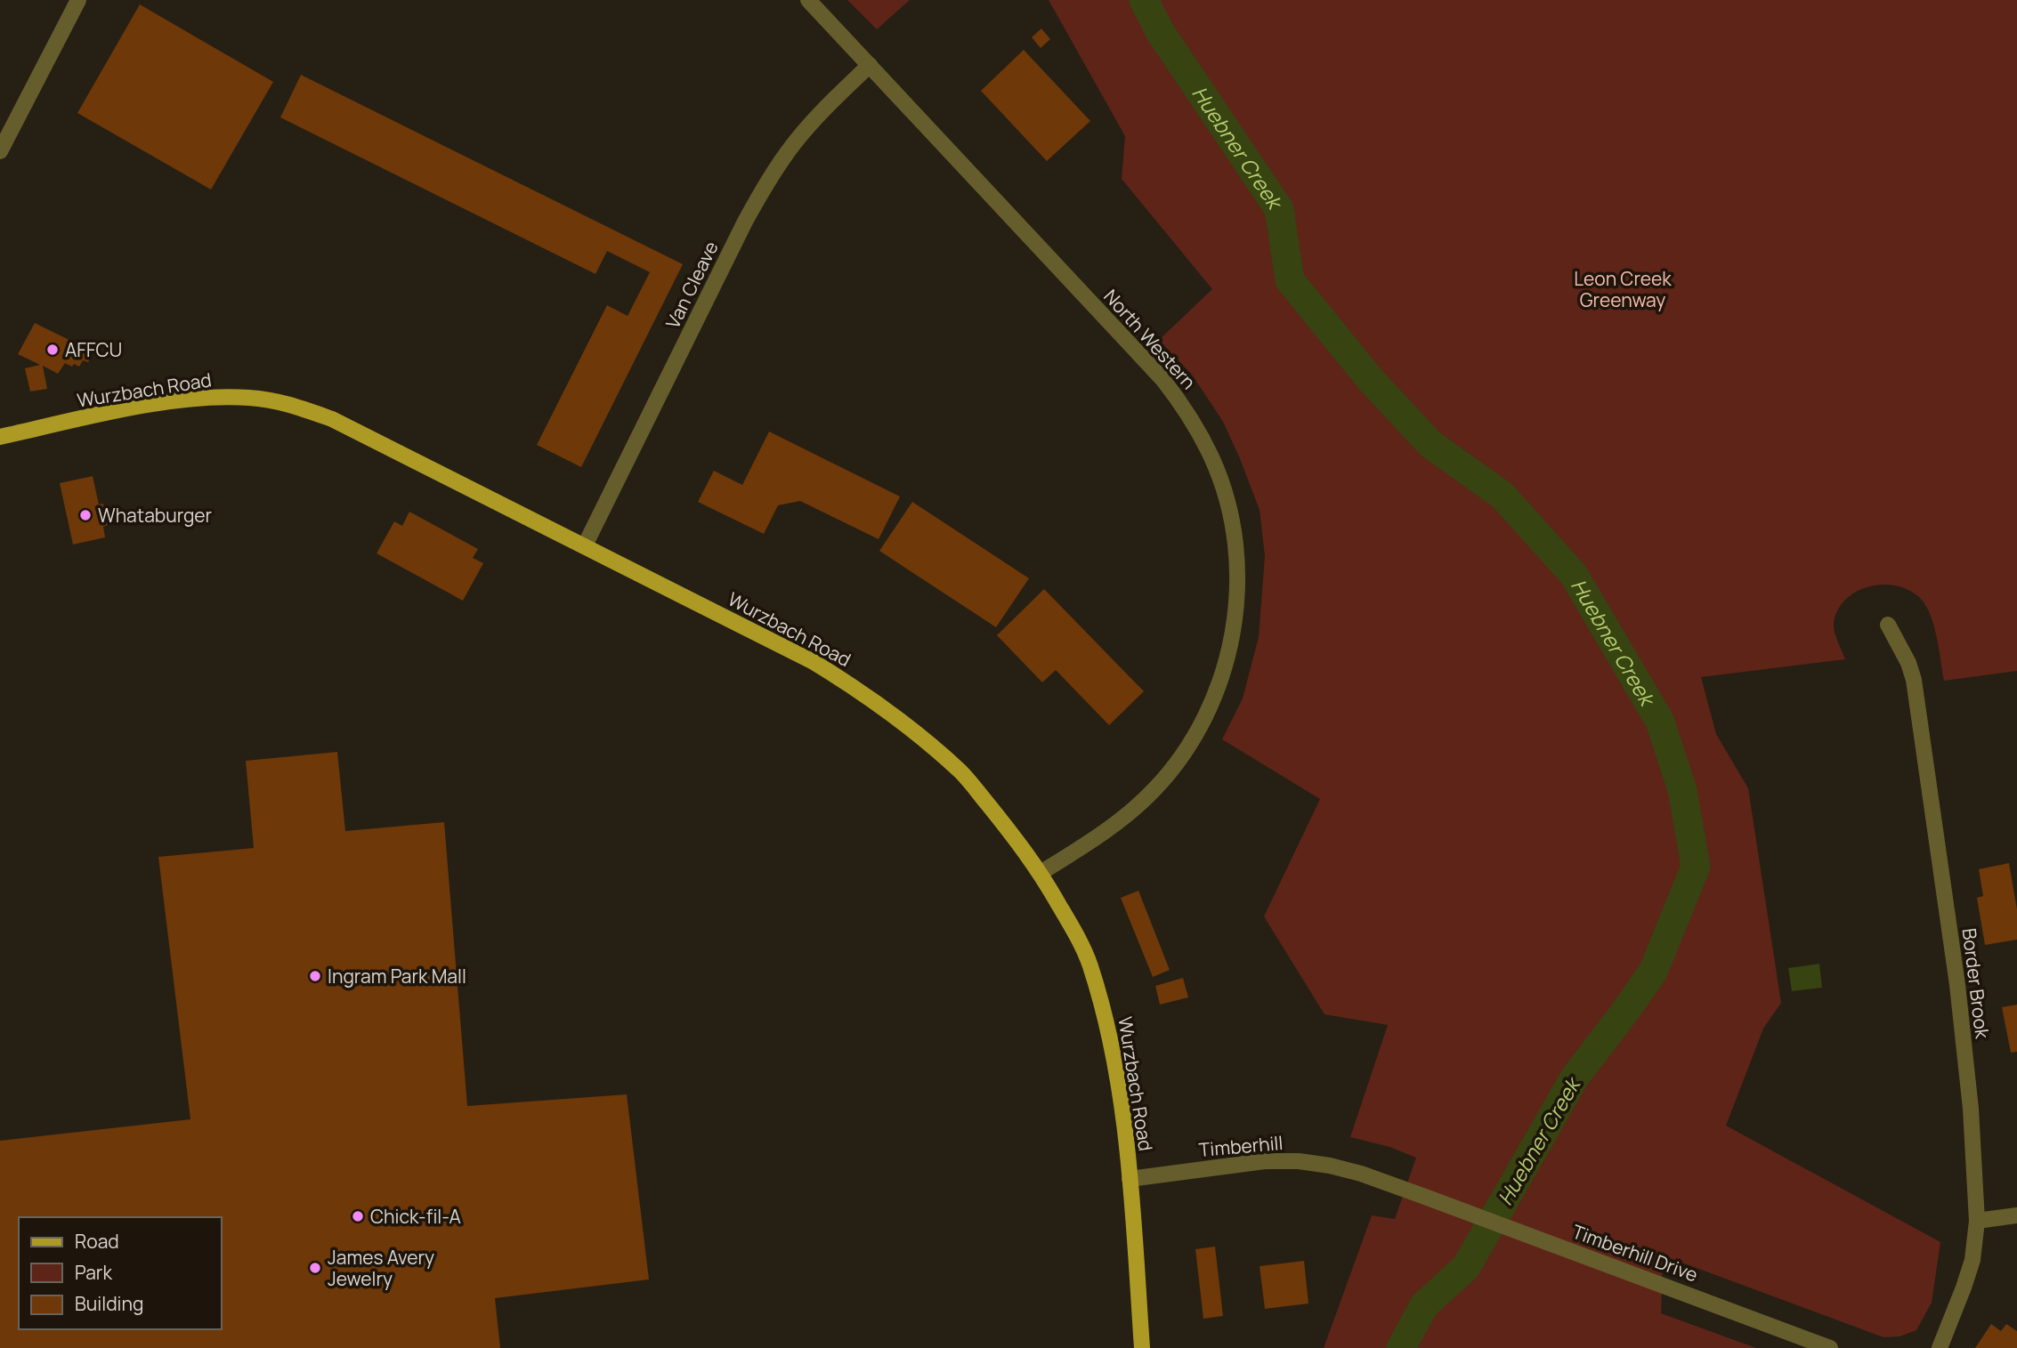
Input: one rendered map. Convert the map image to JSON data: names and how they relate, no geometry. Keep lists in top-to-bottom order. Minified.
{"streets":{"main road":["Wurzbach Road"],"street":["Van Cleave","North Western","Border Brook","Timberhill","Timberhill Drive"]},"crossings":[["Van Cleave","North Western"],["Van Cleave","Wurzbach Road"],["North Western","Wurzbach Road"],["Wurzbach Road","Timberhill"],["Timberhill","Timberhill Drive"]],"water":["Huebner Creek"],"parks":["Leon Creek Greenway"],"places":["AFFCU","Whataburger","Ingram Park Mall","Chick-fil-A","James Avery Jewelry"],"legend":["Road","Park","Building"]}
